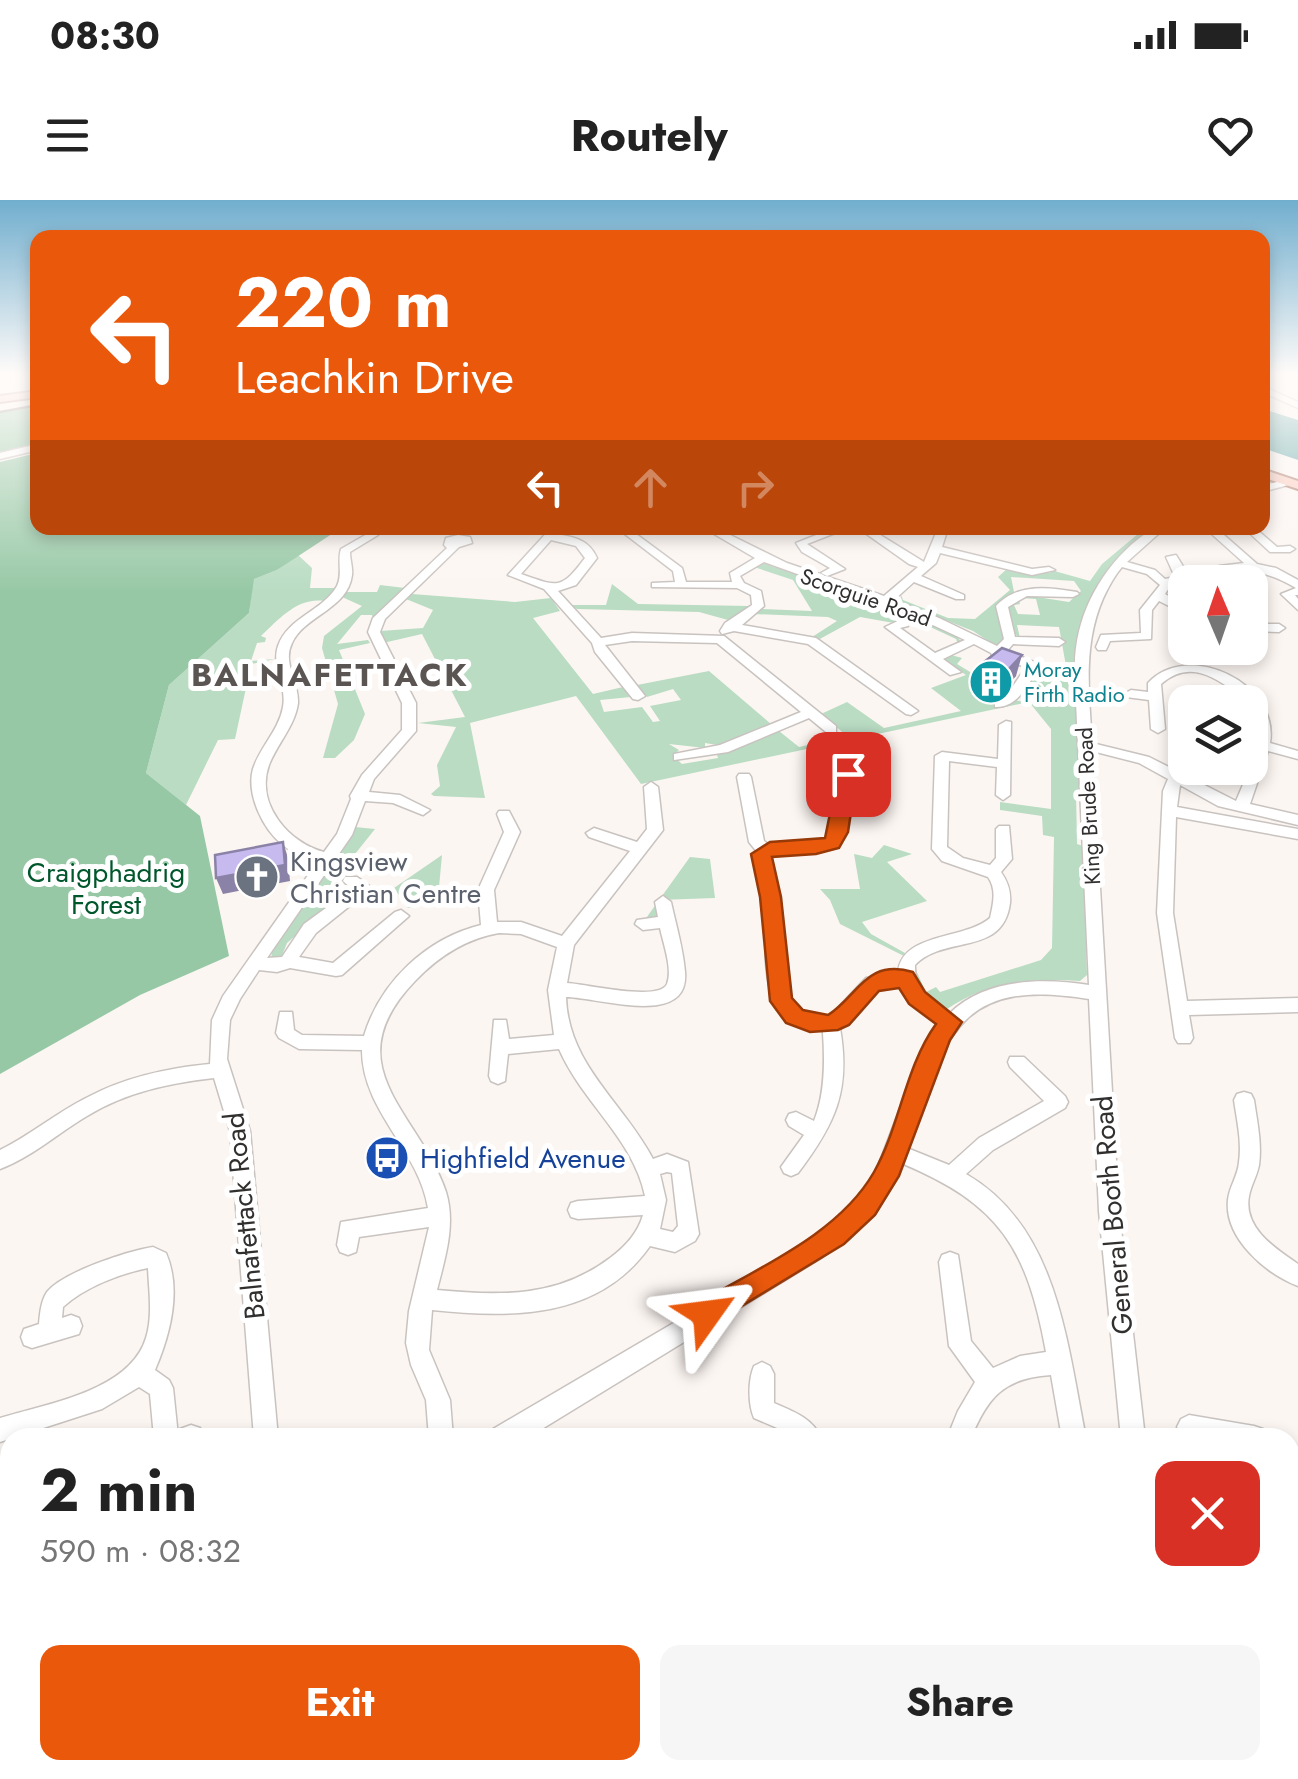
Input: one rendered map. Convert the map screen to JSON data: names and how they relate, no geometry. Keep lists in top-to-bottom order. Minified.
{"streets":{"street":["Scorguie Road","King Brude Road","General Booth Road","Balnafettack Road"]},"crossings":[["Scorguie Road","King Brude Road"],["King Brude Road","General Booth Road"]],"districts":["BALNAFETTACK"],"parks":["Craigphadrig Forest"],"places":{"building":["Moray Firth Radio"],"church":["Kingsview Christian Centre"],"bus stop":["Highfield Avenue"]},"north":"top","page":{"status":"08:30","header":"Routely","turn":["220 m","Leachkin Drive"],"heading":["2 min","590 m · 08:32"],"buttons":["Exit","Share"]}}
